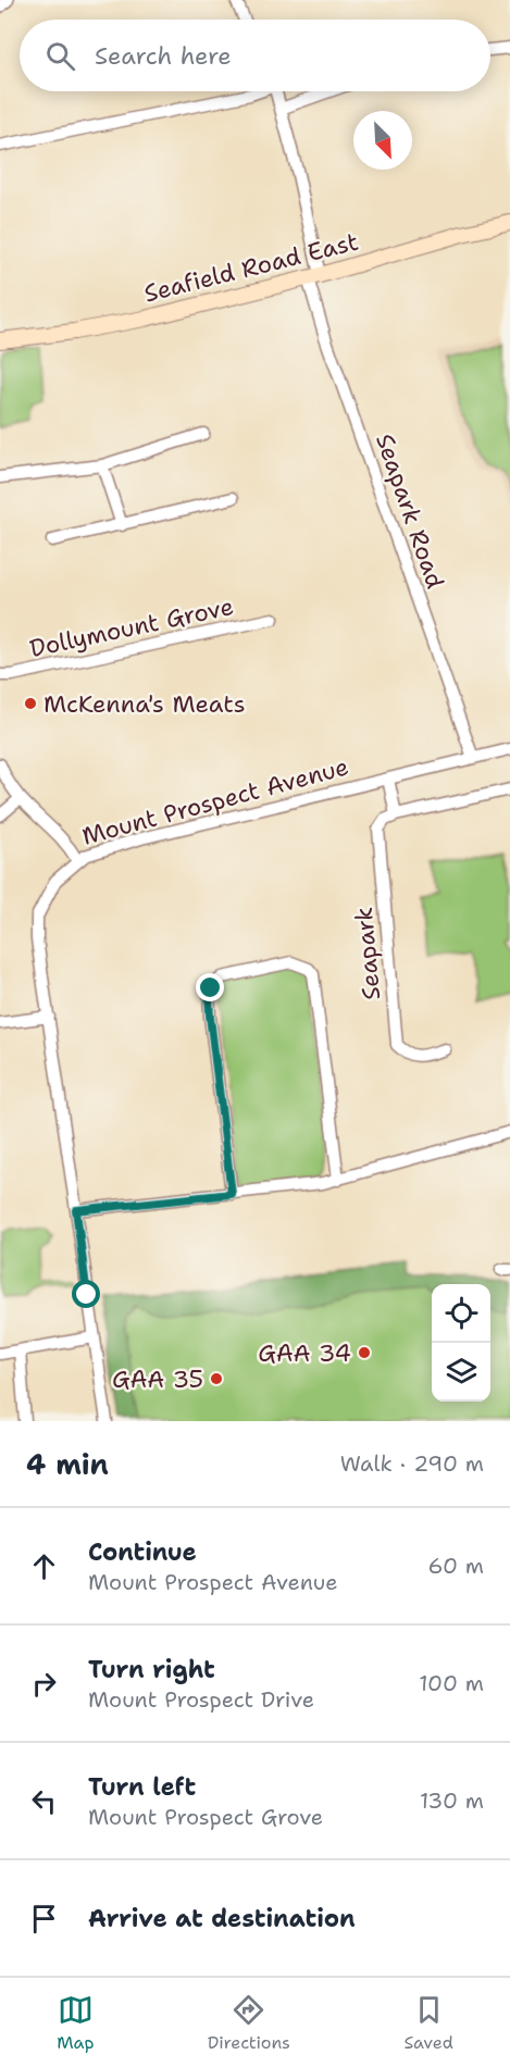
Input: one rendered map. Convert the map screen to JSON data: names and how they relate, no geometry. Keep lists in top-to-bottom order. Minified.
{"streets":{"street":["Seafield Road East","Seapark Road","Dollymount Grove","Mount Prospect Avenue","Seapark"]},"crossings":[["Seafield Road East","Seapark Road"],["Seapark Road","Mount Prospect Avenue"]],"places":["McKenna's Meats","GAA 34","GAA 35"],"north":"bottom right","page":{"search":"Search here","heading":["4 min","Walk · 290 m"],"list":[["Continue","Mount Prospect Avenue","60 m"],["Turn right","Mount Prospect Drive","100 m"],["Turn left","Mount Prospect Grove","130 m"],"Arrive at destination"],"nav":["Map","Directions","Saved"]}}
